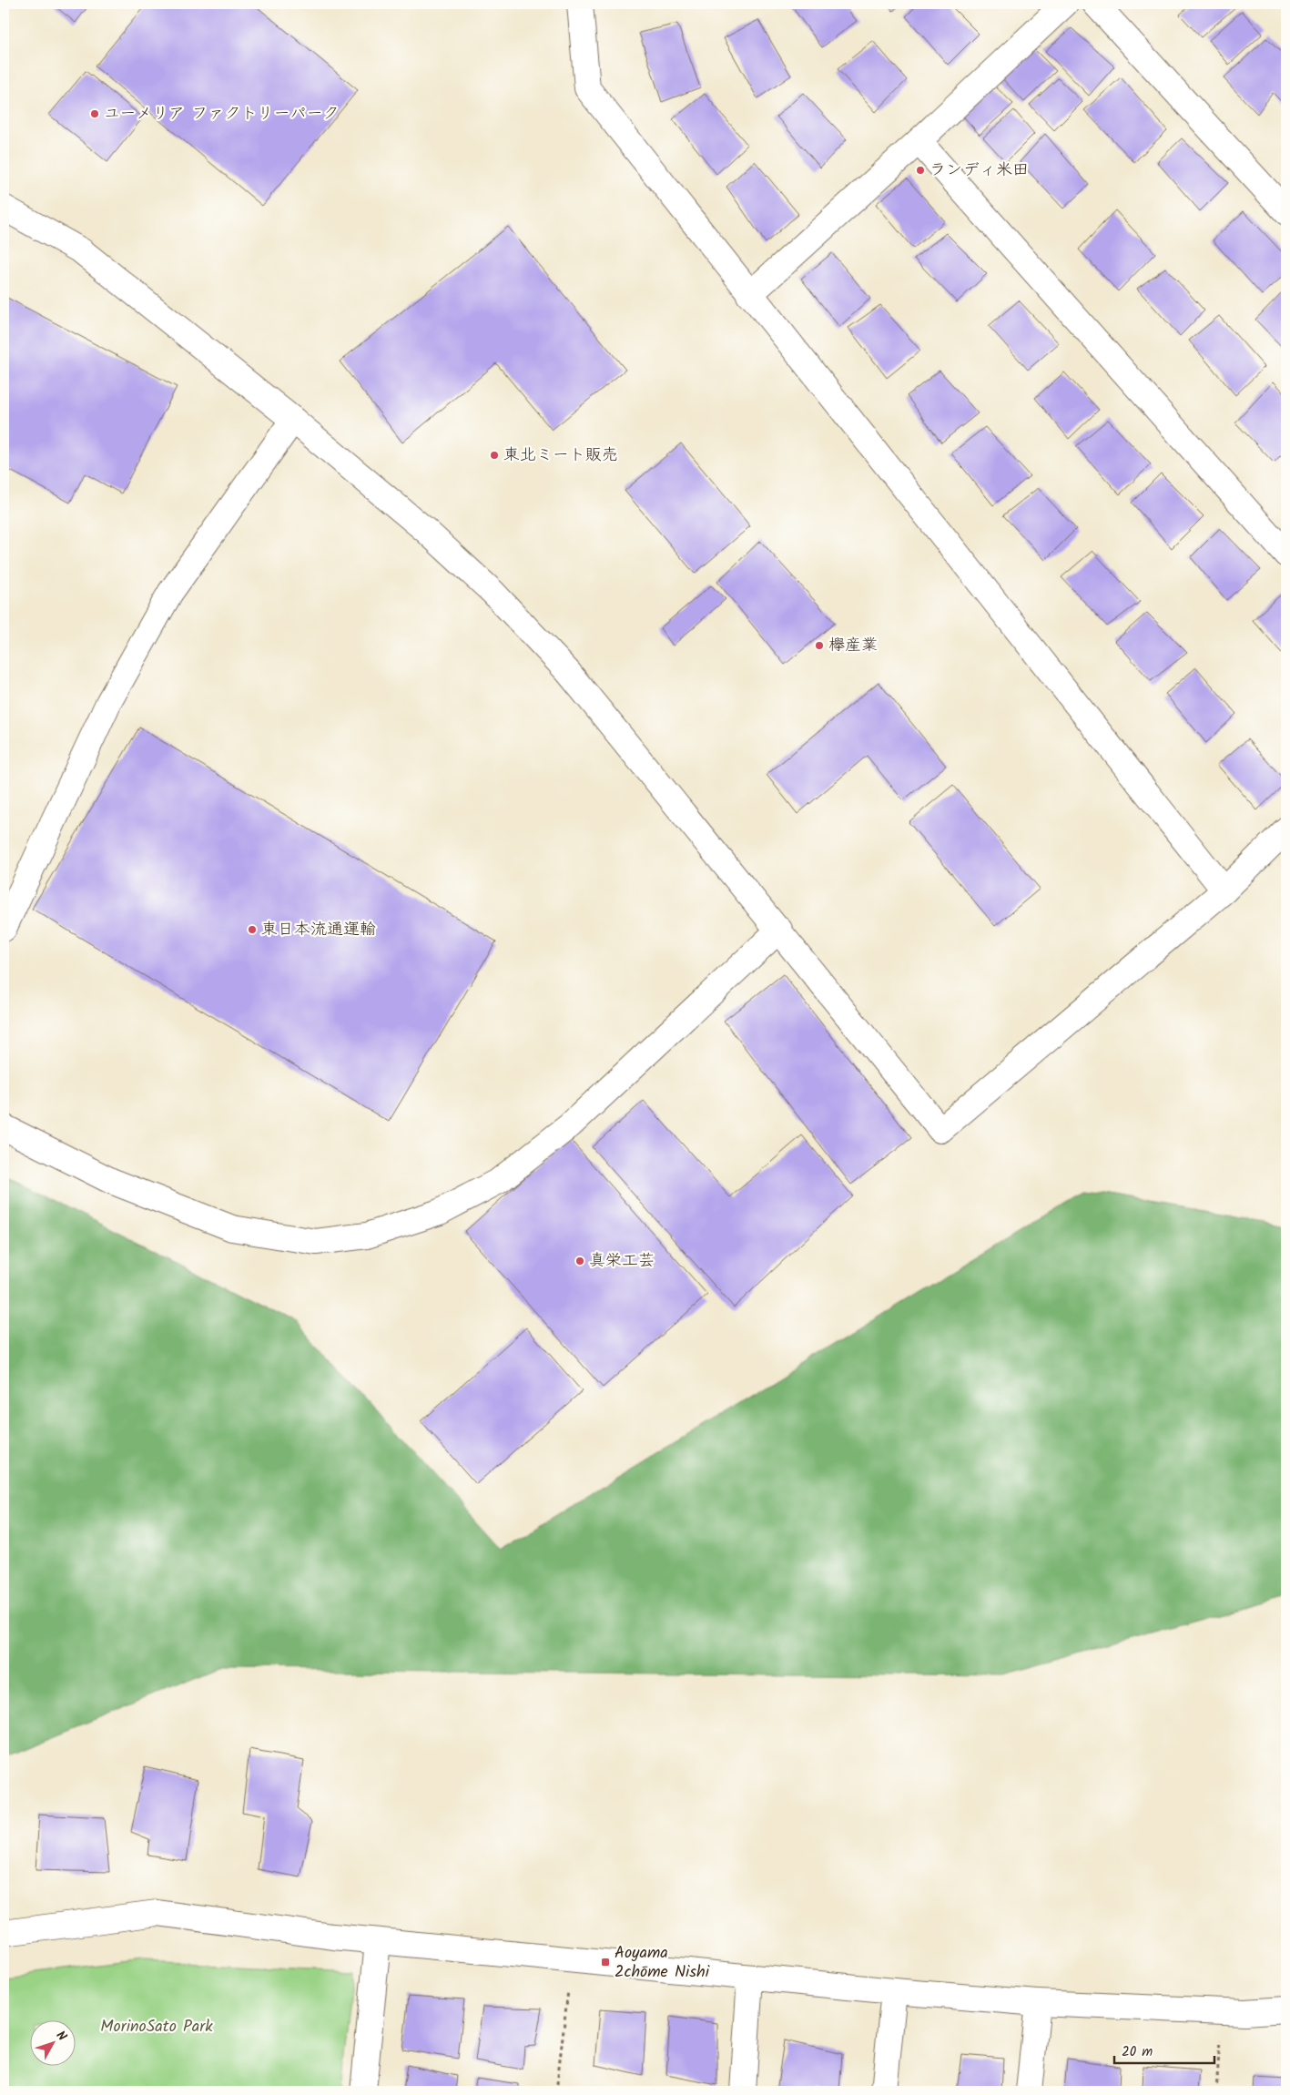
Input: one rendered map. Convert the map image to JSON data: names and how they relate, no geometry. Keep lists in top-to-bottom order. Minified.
{"parks":["MorinoSato Park"],"places":{"other":["ユーメリア ファクトリーパーク","ランディ米田","東北ミート販売","欅産業","東日本流通運輸","真栄工芸"],"transit":["Aoyama 2chōme Nishi"]},"scale_bar":"20 m","north":"top right"}
